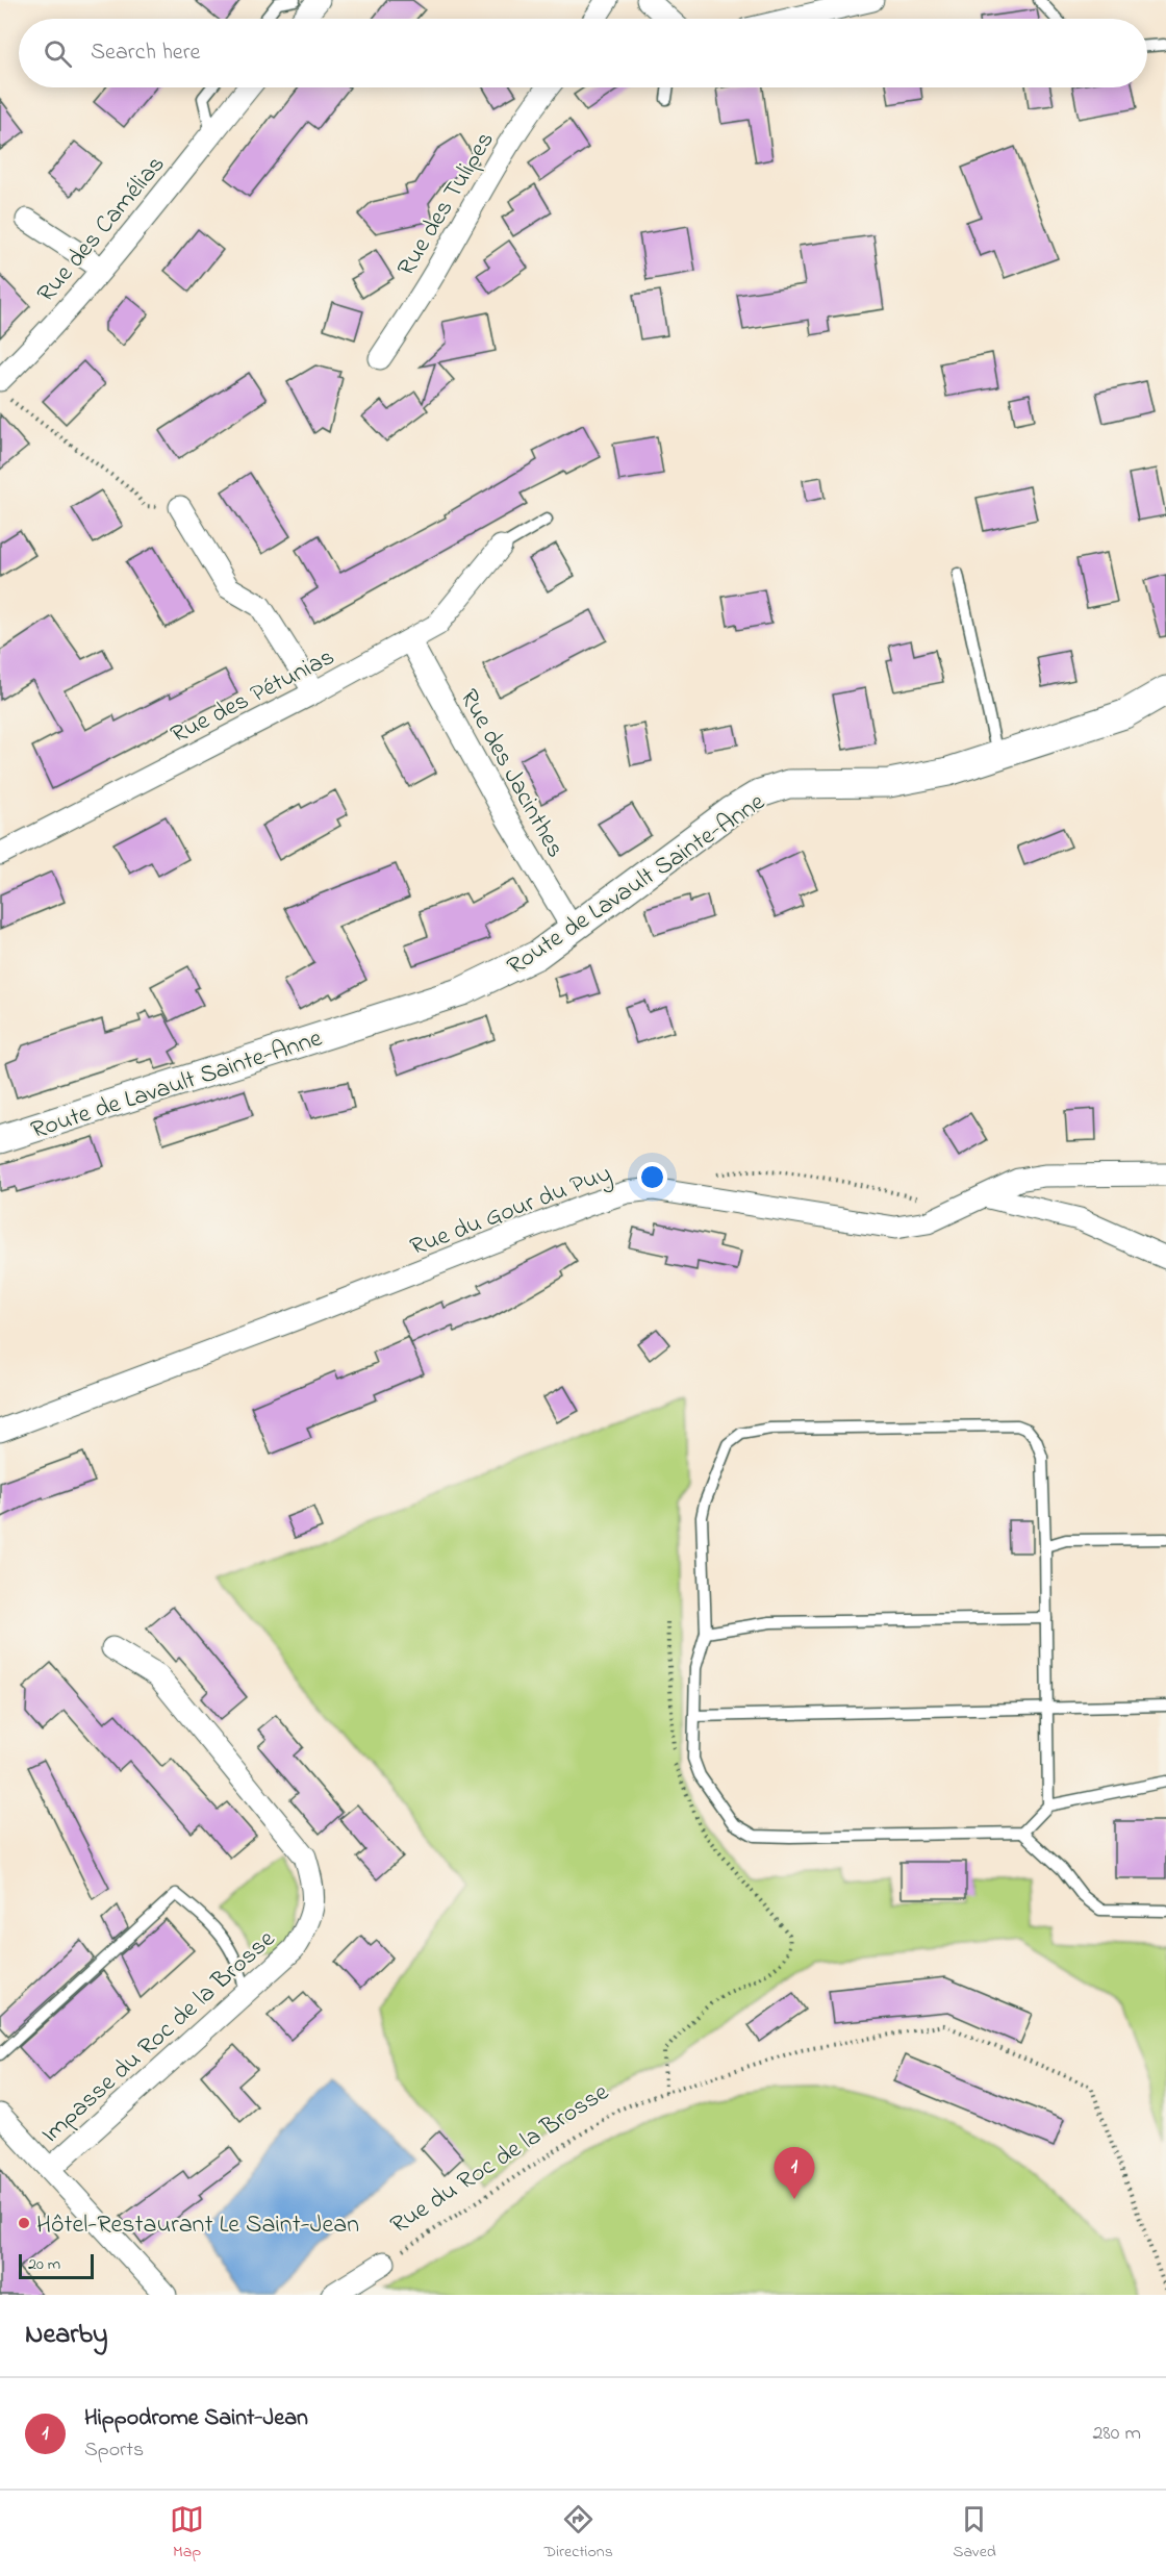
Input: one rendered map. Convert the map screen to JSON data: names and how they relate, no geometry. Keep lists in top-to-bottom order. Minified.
{"streets":{"street":["Rue des Tulipes","Rue des Camélias","Rue des Pétunias","Rue des Jacinthes","Route de Lavault Sainte-Anne","Rue du Gour du Puy","Impasse du Roc de la Brosse","Rue du Roc de la Brosse"]},"crossings":[["Rue des Pétunias","Rue des Jacinthes"],["Rue des Jacinthes","Route de Lavault Sainte-Anne"]],"places":["Hôtel-Restaurant Le Saint-Jean"],"scale_bar":"20 m","page":{"search":"Search here","pins":"1","scale":"20 m","heading":"Nearby","list":[{"mark":"1","name":"Hippodrome Saint-Jean","note":"Sports","value":"280 m"}],"nav":["Map","Directions","Saved"]}}
